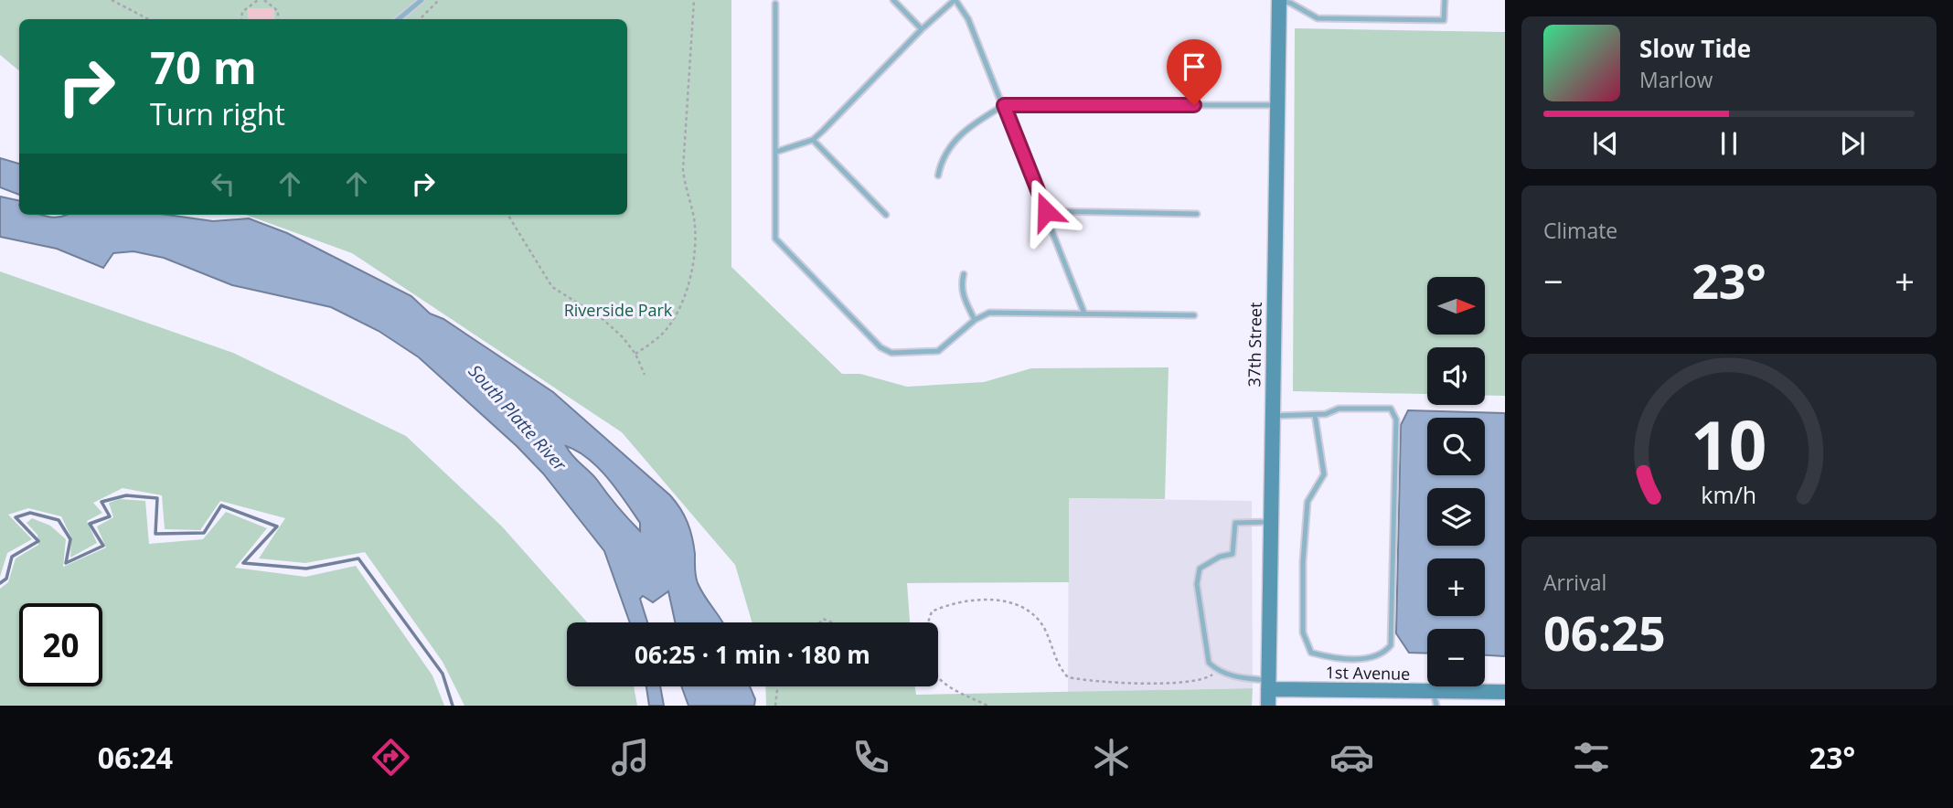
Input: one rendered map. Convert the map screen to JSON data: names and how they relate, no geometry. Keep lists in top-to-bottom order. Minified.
{"streets":{"main road":["37th Street","1st Avenue"]},"crossings":[["37th Street","1st Avenue"]],"water":["South Platte River"],"parks":["Riverside Park"],"north":"right","page":{"turn":["70 m","Turn right"],"song":["Slow Tide","Marlow"],"tile":["Climate",["Arrival","06:25"]],"heat":["−","23°","+"],"map_buttons":["+","−"],"limit":"20","trip":"06:25 · 1 min · 180 m","tabs":["06:24","23°"],"gauge":["10","km/h"]}}
